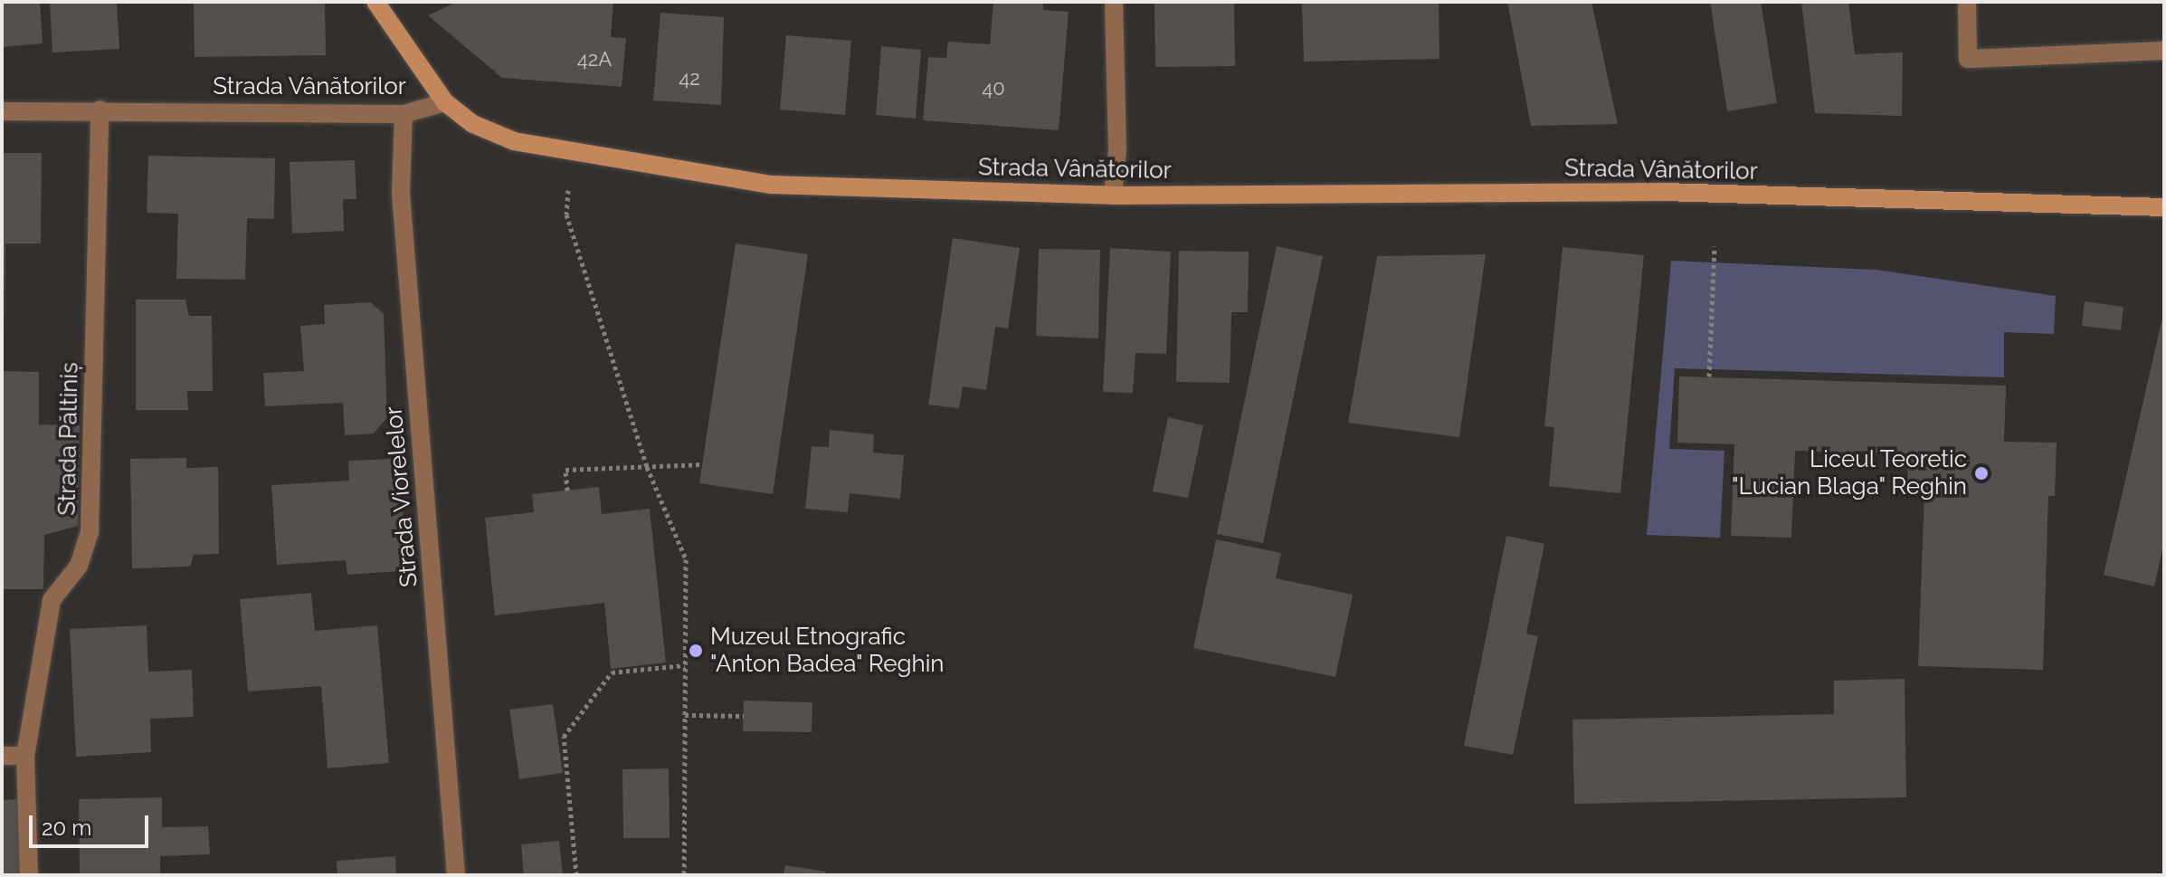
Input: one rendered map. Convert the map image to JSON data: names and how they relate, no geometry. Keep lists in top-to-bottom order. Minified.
{"streets":{"main road":["Strada Vânătorilor"],"street":["Strada Păltiniș","Strada Viorelelor"]},"crossings":[["Strada Vânătorilor","Strada Păltiniș"],["Strada Vânătorilor","Strada Viorelelor"]],"places":["Liceul Teoretic \"Lucian Blaga\" Reghin","Muzeul Etnografic \"Anton Badea\" Reghin"],"house_numbers":["42A","42","40"],"scale_bar":"20 m"}
